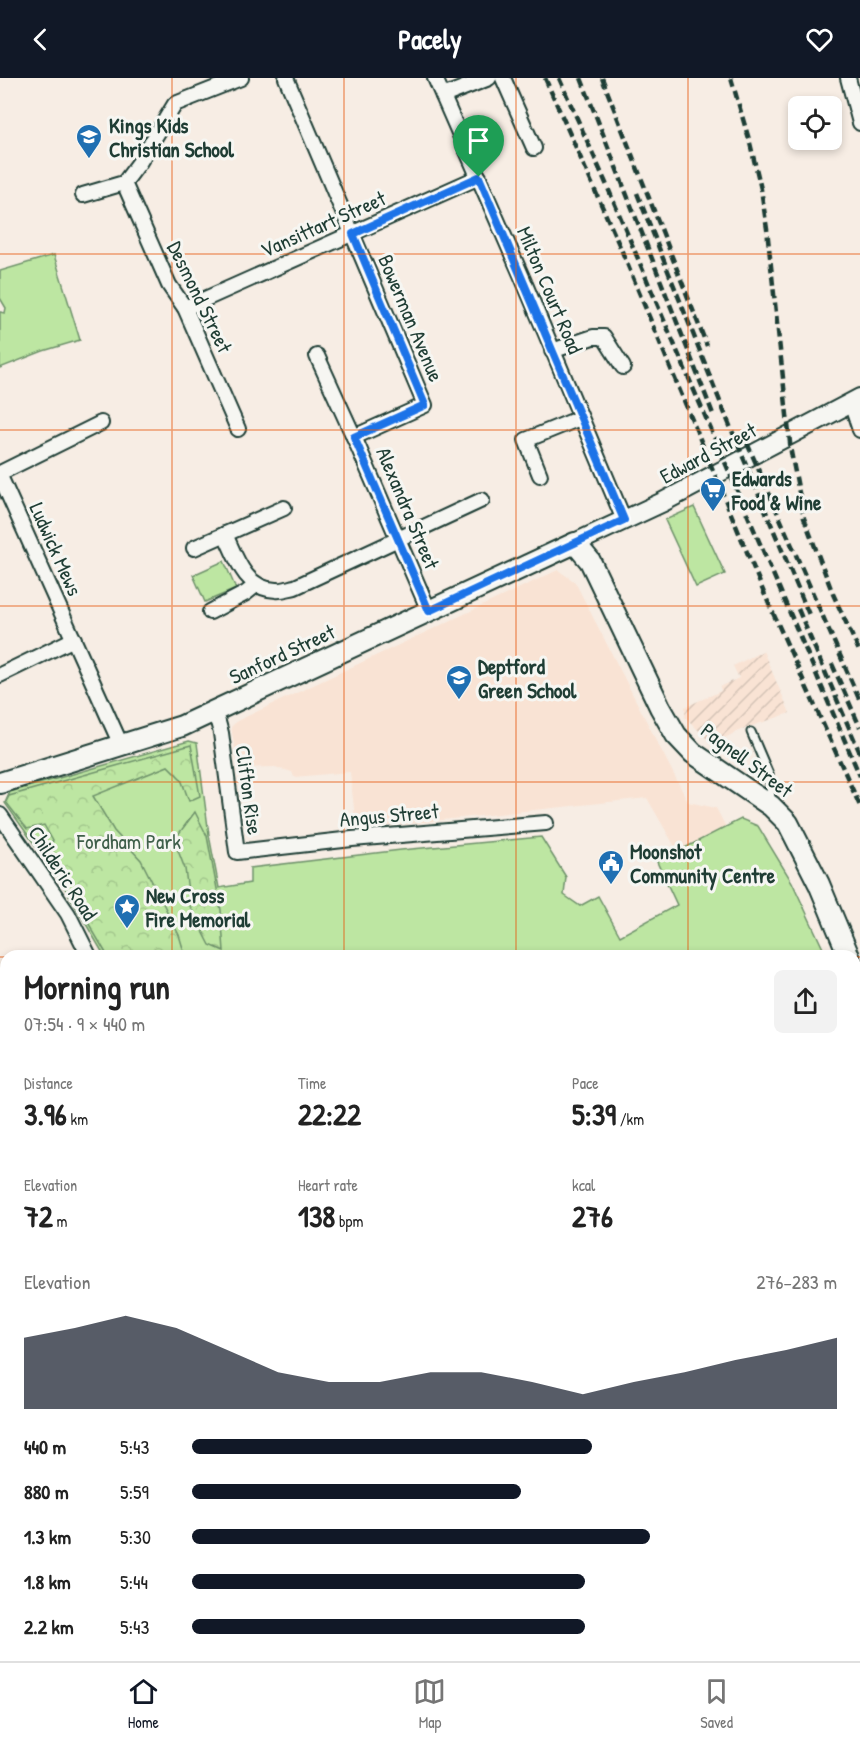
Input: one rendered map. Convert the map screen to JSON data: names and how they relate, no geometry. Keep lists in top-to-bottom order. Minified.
{"streets":{"main road":["Sanford Street","Pagnell Street"],"street":["Vansittart Street","Milton Court Road","Desmond Street","Bowerman Avenue","Edward Street","Alexandra Street","Ludwick Mews","Clifton Rise","Angus Street","Childeric Road"]},"crossings":[["Vansittart Street","Milton Court Road"],["Vansittart Street","Desmond Street"],["Vansittart Street","Bowerman Avenue"],["Milton Court Road","Edward Street"],["Bowerman Avenue","Alexandra Street"],["Edward Street","Sanford Street"],["Edward Street","Pagnell Street"],["Alexandra Street","Sanford Street"],["Ludwick Mews","Sanford Street"],["Sanford Street","Pagnell Street"],["Sanford Street","Clifton Rise"],["Clifton Rise","Angus Street"]],"parks":["Fordham Park"],"places":{"school or university":["Kings Kids Christian School","Deptford Green School"],"supermarket":["Edwards Food & Wine"],"public building":["Moonshot Community Centre"],"place":["New Cross Fire Memorial"]},"page":{"header":"Pacely","heading":["Morning run","07:54 · 9 × 440 m"],"stats":[["Distance","3.96 km"],["Time","22:22"],["Pace","5:39 /km"],["Elevation","72 m"],["Heart rate","138 bpm"],["kcal","276"]],"chart":["Elevation","276–283 m"],"list":[{"name":"440 m","note":"5:43"},{"name":"880 m","note":"5:59"},{"name":"1.3 km","note":"5:30"},{"name":"1.8 km","note":"5:44"},{"name":"2.2 km","note":"5:43"}],"tabs":["Home","Map","Saved"]}}
